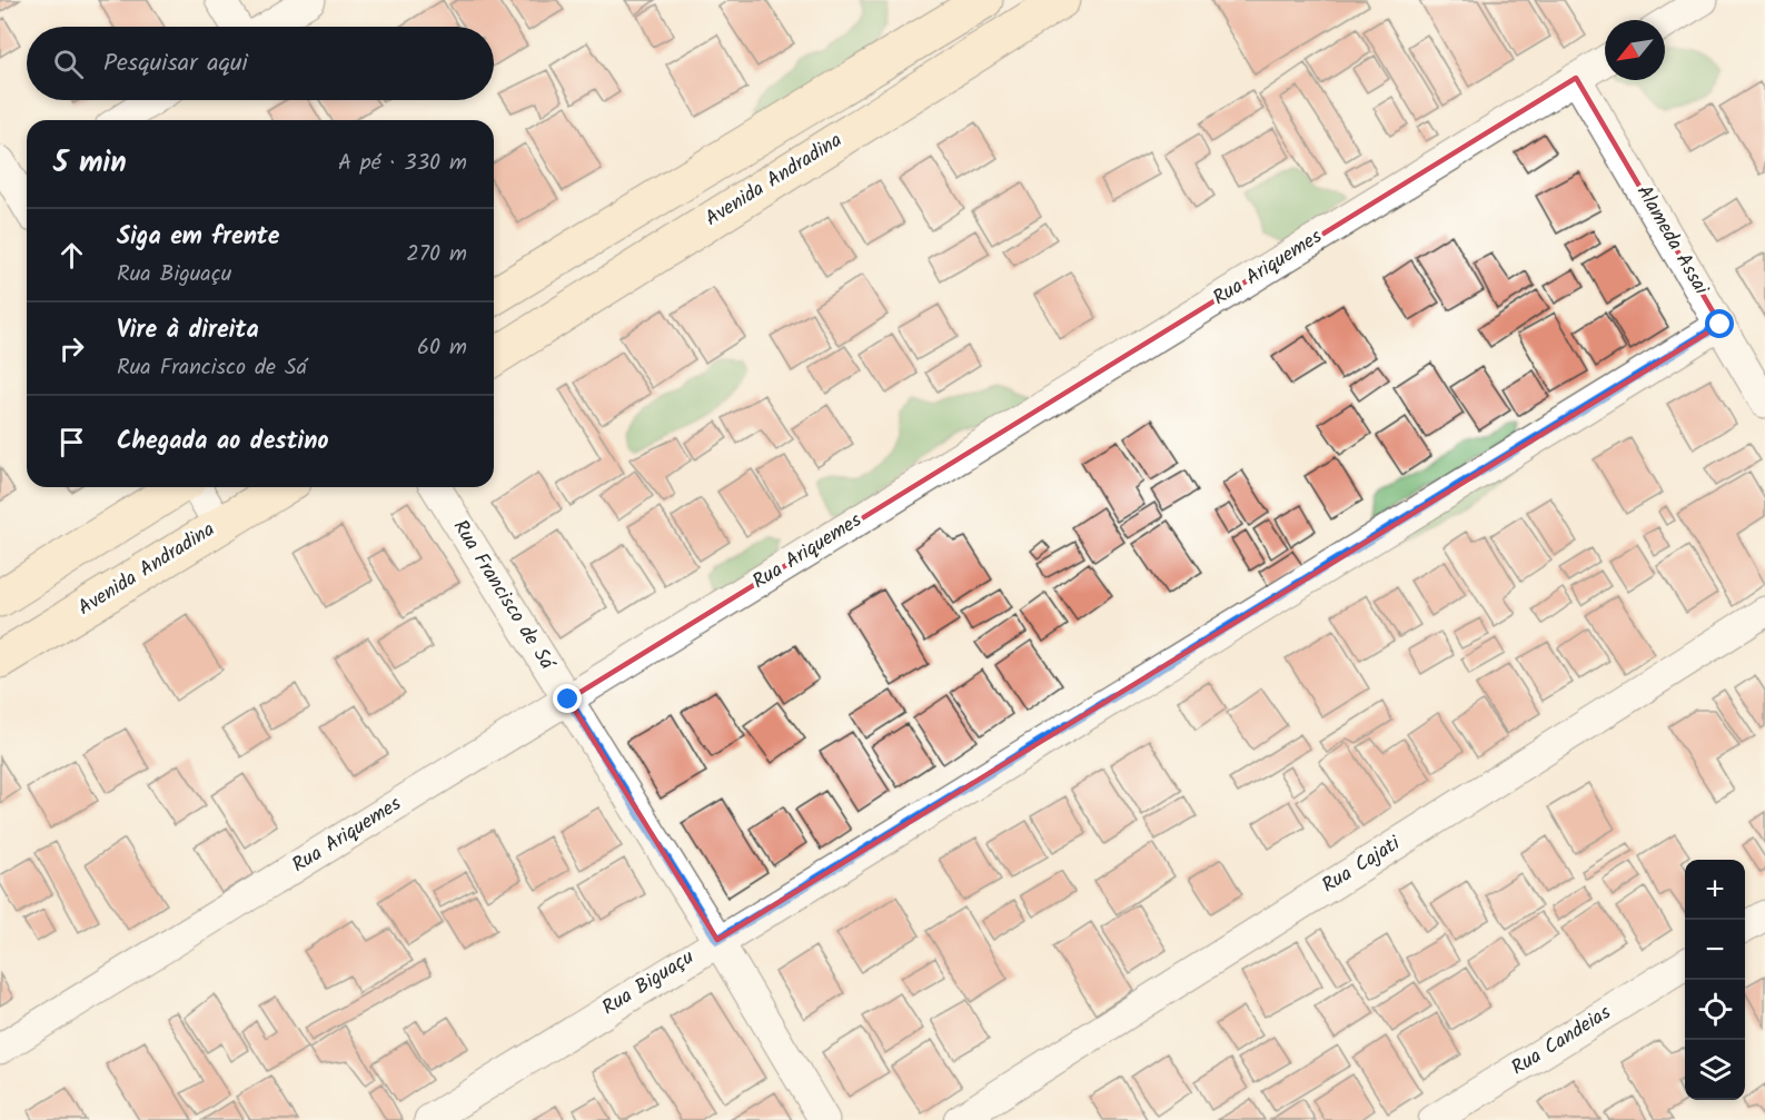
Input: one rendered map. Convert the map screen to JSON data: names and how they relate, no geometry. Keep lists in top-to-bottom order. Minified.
{"streets":{"main road":["Avenida Andradina"],"street":["Alameda Assai","Rua Ariquemes","Rua Francisco de Sá","Rua Cajati","Rua Biguaçu","Rua Candeias"]},"crossings":[["Alameda Assai","Rua Ariquemes"],["Alameda Assai","Rua Biguaçu"],["Rua Ariquemes","Rua Francisco de Sá"],["Rua Francisco de Sá","Rua Biguaçu"]],"north":"bottom left","page":{"search":"Pesquisar aqui","heading":["5 min","A pé · 330 m"],"list":[["Siga em frente","Rua Biguaçu","270 m"],["Vire à direita","Rua Francisco de Sá","60 m"],"Chegada ao destino"],"map_buttons":["+","−"]}}
